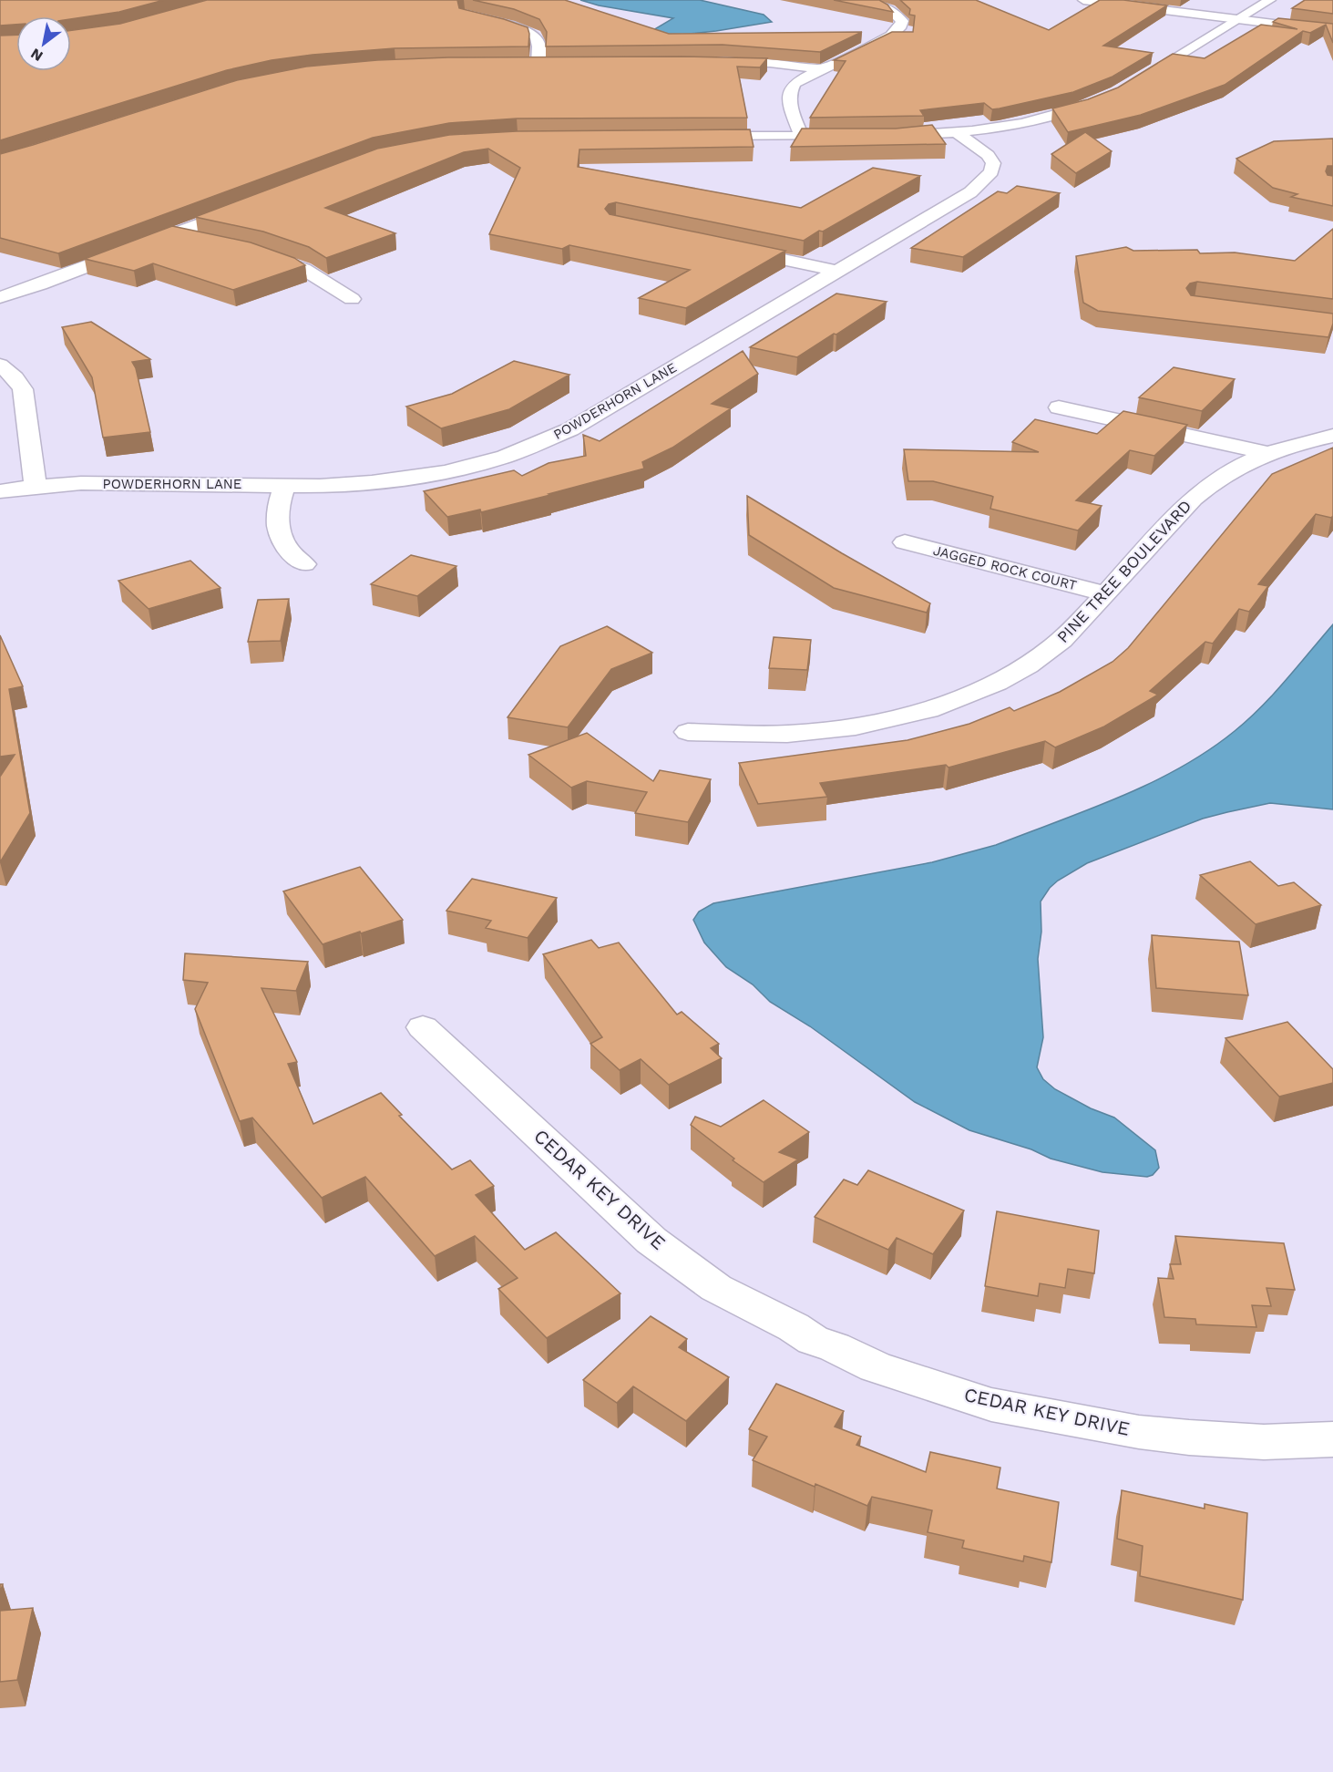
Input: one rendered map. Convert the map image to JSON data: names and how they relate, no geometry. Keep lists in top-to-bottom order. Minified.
{"streets":{"street":["POWDERHORN LANE","JAGGED ROCK COURT","PINE TREE BOULEVARD","CEDAR KEY DRIVE"]},"crossings":[["JAGGED ROCK COURT","PINE TREE BOULEVARD"]],"north":"bottom left"}
